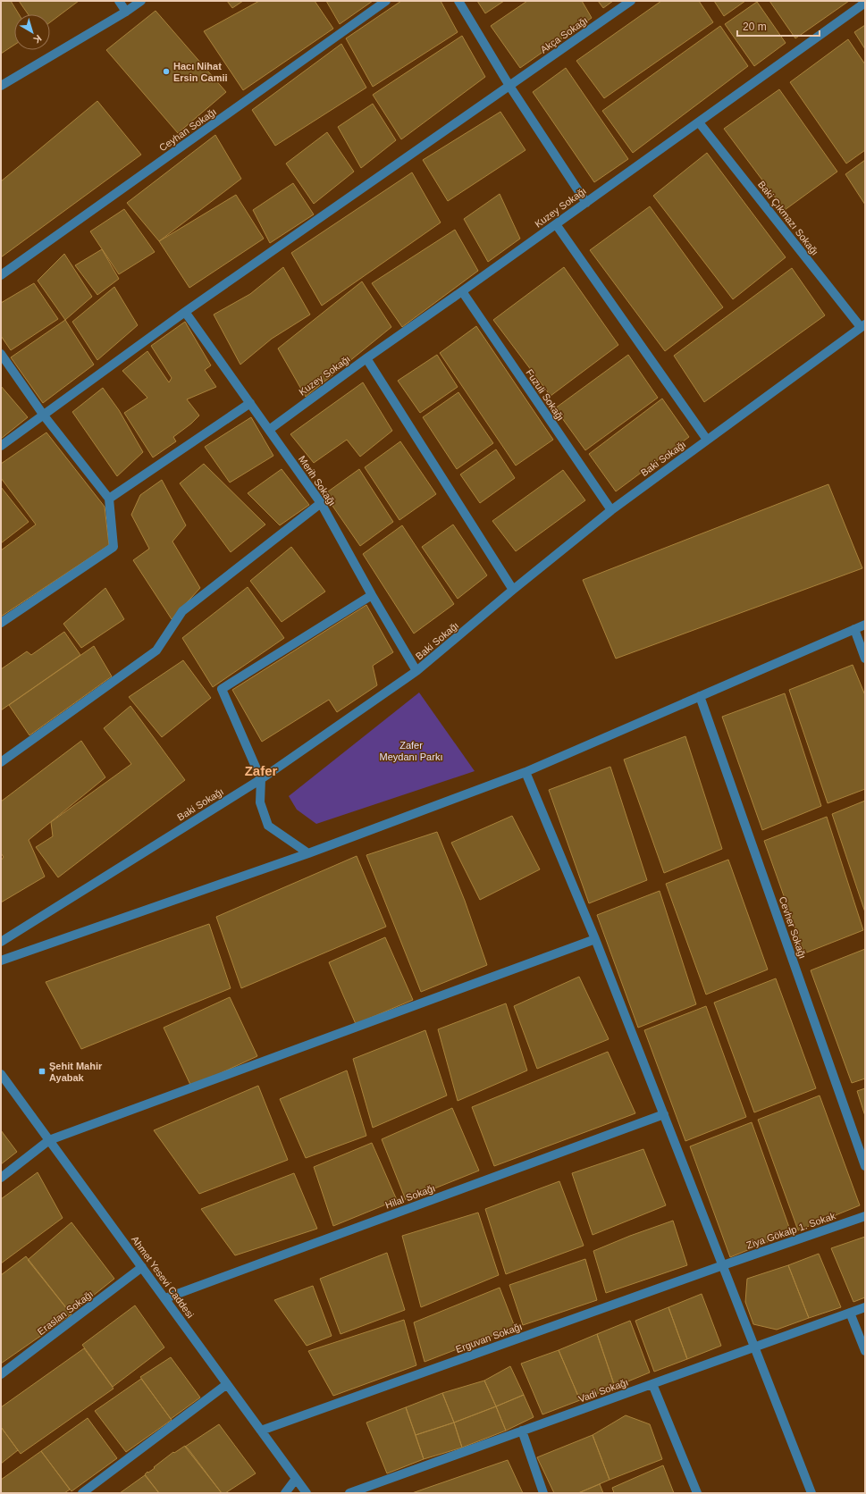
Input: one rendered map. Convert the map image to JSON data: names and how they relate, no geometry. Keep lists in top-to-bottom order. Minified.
{"streets":{"street":["Akça Sokağı","Ceyhan Sokağı","Kuzey Sokağı","Baki Çıkmazı Sokağı","Fuzuli Sokağı","Baki Sokağı","Merih Sokağı","Cevher Sokağı","Hilal Sokağı","Ziya Gökalp 1. Sokak","Ahmet Yesevi Caddesi","Eraslan Sokağı","Erguvan Sokağı","Vadi Sokağı"]},"crossings":[["Akça Sokağı","Merih Sokağı"],["Kuzey Sokağı","Baki Çıkmazı Sokağı"],["Kuzey Sokağı","Fuzuli Sokağı"],["Kuzey Sokağı","Merih Sokağı"],["Baki Çıkmazı Sokağı","Baki Sokağı"],["Fuzuli Sokağı","Baki Sokağı"],["Baki Sokağı","Merih Sokağı"],["Hilal Sokağı","Ahmet Yesevi Caddesi"],["Ziya Gökalp 1. Sokak","Erguvan Sokağı"],["Ahmet Yesevi Caddesi","Eraslan Sokağı"],["Ahmet Yesevi Caddesi","Erguvan Sokağı"]],"districts":["Zafer"],"parks":["Zafer Meydanı Parkı"],"places":{"other":["Hacı Nihat Ersin Camii"],"transit":["Şehit Mahir Ayabak"]},"scale_bar":"20 m","north":"bottom right"}
